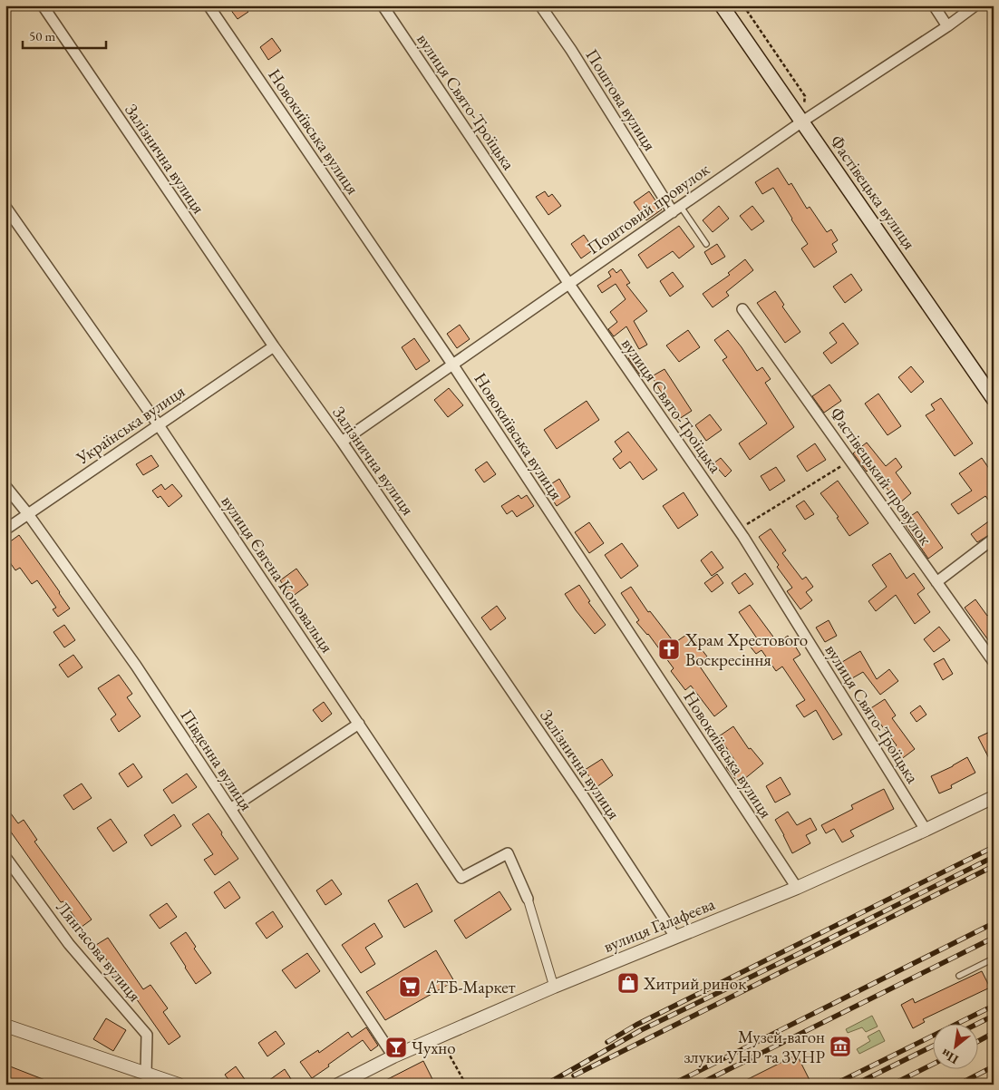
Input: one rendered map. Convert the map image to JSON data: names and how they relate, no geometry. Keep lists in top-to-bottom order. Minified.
{"streets":{"main road":["Фастівецька вулиця"],"street":["Поштова вулиця","вулиця Свято-Троїцька","Новокиївська вулиця","Залізнична вулиця","Поштовий провулок","Українська вулиця","Фастівецький провулок","вулиця Євгена Коновальця","Південна вулиця","вулиця Галафеєва","Лянгасова вулиця"]},"crossings":[["Поштова вулиця","Поштовий провулок"],["вулиця Свято-Троїцька","Поштовий провулок"],["вулиця Свято-Троїцька","вулиця Галафеєва"],["Новокиївська вулиця","Поштовий провулок"],["Новокиївська вулиця","вулиця Галафеєва"],["Залізнична вулиця","Поштовий провулок"],["Залізнична вулиця","Українська вулиця"],["Залізнична вулиця","вулиця Галафеєва"],["Фастівецька вулиця","Поштовий провулок"],["Українська вулиця","вулиця Євгена Коновальця"],["Українська вулиця","Південна вулиця"],["Південна вулиця","вулиця Галафеєва"]],"places":{"church":["Храм Хрестового Воскресіння"],"shop":["Хитрий ринок"],"supermarket":["АТБ-Маркет"],"museum":["Музей-вагон злуки УНР та ЗУНР"],"bar":["Чухно"]},"scale_bar":"50 m","north":"bottom left"}
